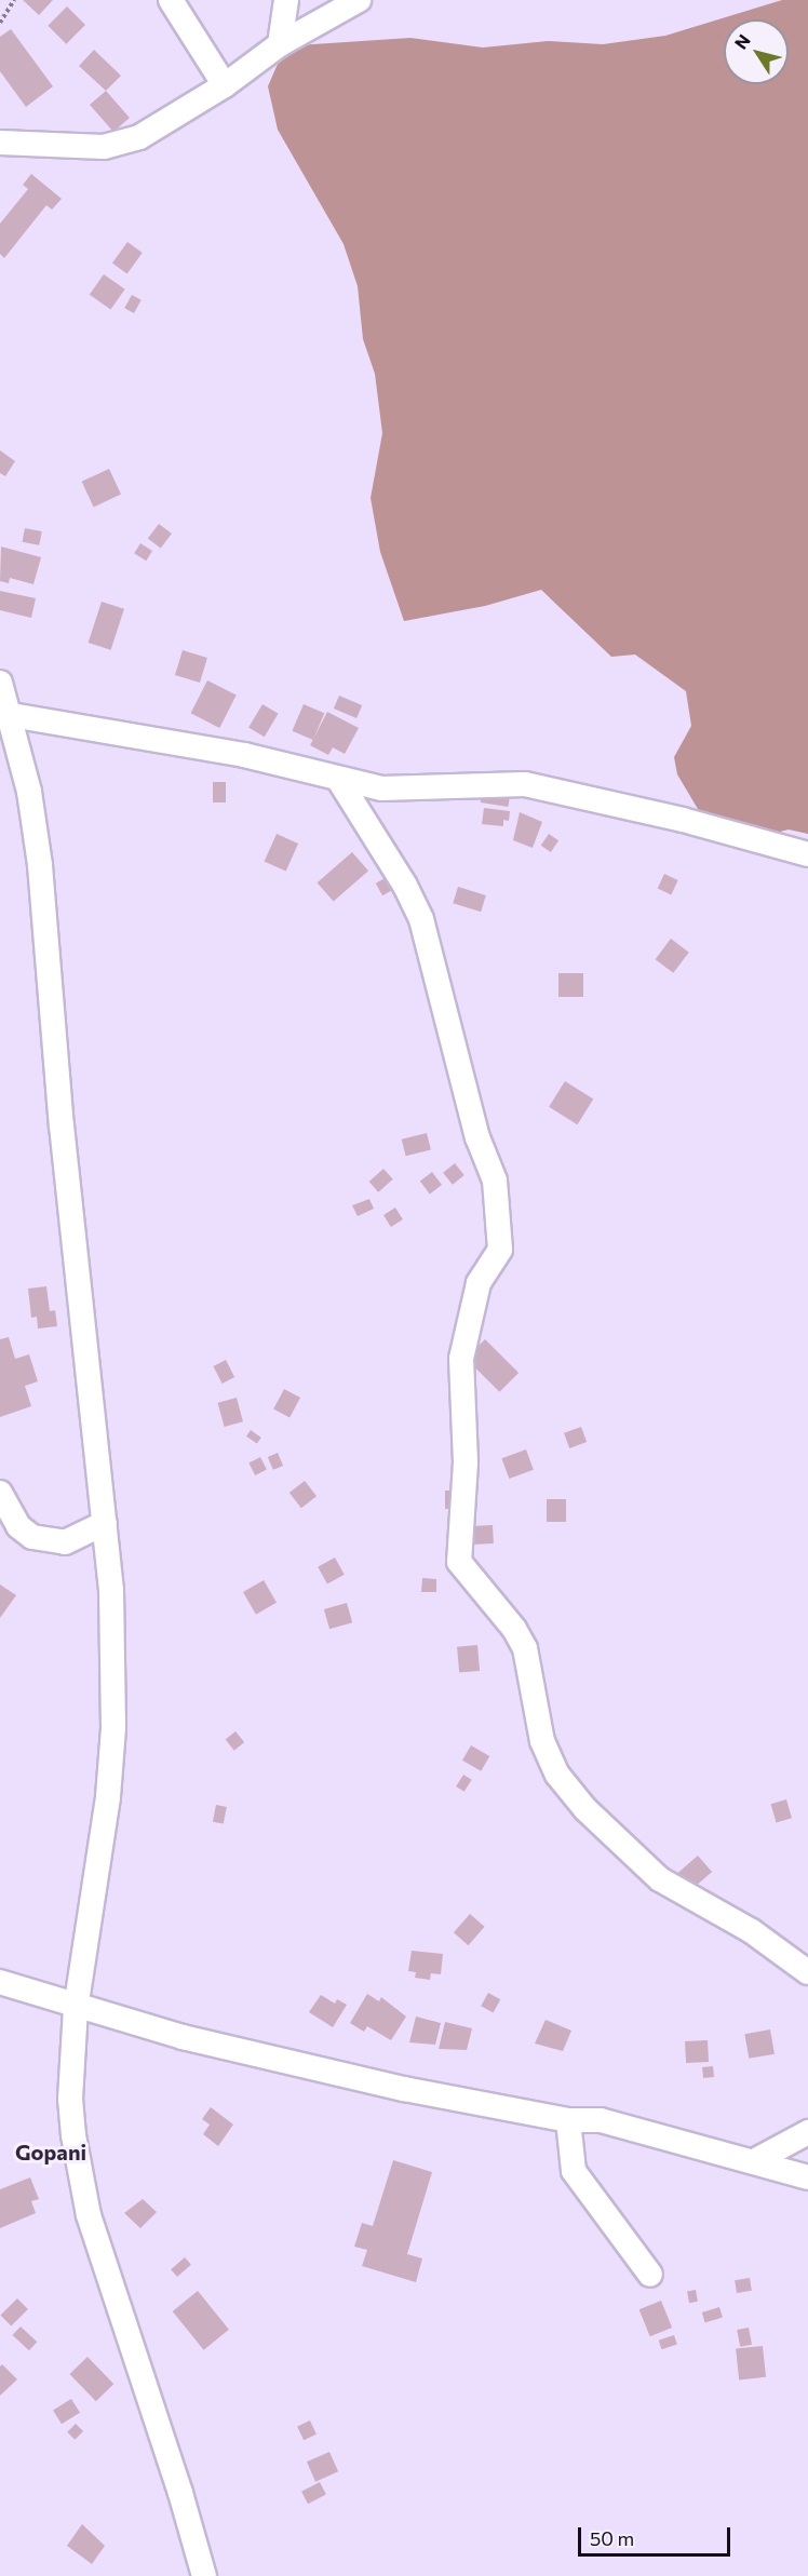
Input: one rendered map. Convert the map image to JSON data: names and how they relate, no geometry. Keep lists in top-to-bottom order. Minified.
{"districts":["Gopani"],"scale_bar":"50 m","north":"top left"}
